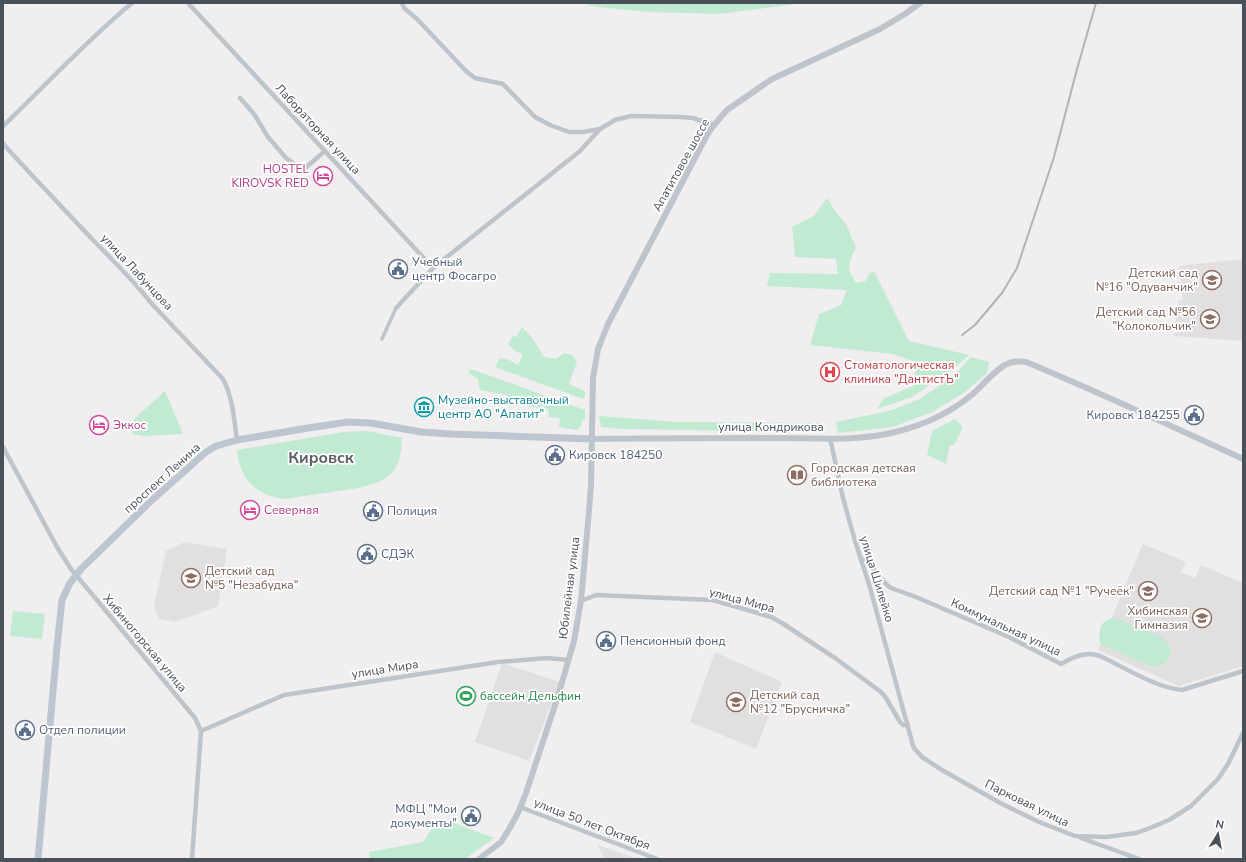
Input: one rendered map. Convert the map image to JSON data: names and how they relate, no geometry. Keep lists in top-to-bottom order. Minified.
{"streets":{"main road":["проспект Ленина"],"street":["Лабораторная улица","Апатитовое шоссе","улица Лабунцова","улица Кондрикова","улица Шилейко","Юбилейная улица","улица Мира","Коммунальная улица","Хибиногорская улица","Парковая улица","улица 50 лет Октября"]},"crossings":[["Апатитовое шоссе","улица Кондрикова"],["Апатитовое шоссе","проспект Ленина"],["Апатитовое шоссе","Юбилейная улица"],["улица Лабунцова","проспект Ленина"],["улица Кондрикова","проспект Ленина"],["улица Кондрикова","улица Шилейко"],["улица Кондрикова","Юбилейная улица"],["проспект Ленина","Юбилейная улица"],["проспект Ленина","Хибиногорская улица"],["улица Шилейко","улица Мира"],["улица Шилейко","Коммунальная улица"],["улица Шилейко","Парковая улица"],["Юбилейная улица","улица Мира"],["Юбилейная улица","улица 50 лет Октября"],["улица Мира","Хибиногорская улица"],["улица Мира","Парковая улица"]],"districts":["Кировск"],"places":{"hotel":["HOSTEL KIROVSK RED","Эккос","Северная"],"public building":["Учебный центр Фосагро","Кировск 184255","Кировск 184250","Полиция","СДЭК","Пенсионный фонд","Отдел полиции","МФЦ \"Мои документы\""],"school or university":["Детский сад №16 \"Одуванчик\"","Детский сад №56 \"Колокольчик\"","Детский сад №5 \"Незабудка\"","Детский сад №1 \"Ручеёк\"","Хибинская Гимназия","Детский сад №12 \"Брусничка\""],"hospital":["Стоматологическая клиника \"ДантистЪ\""],"museum":["Музейно-выставочный центр АО \"Апатит\""],"library":["Городская детская библиотека"],"sports":["бассейн Дельфин"]},"north":"top"}
